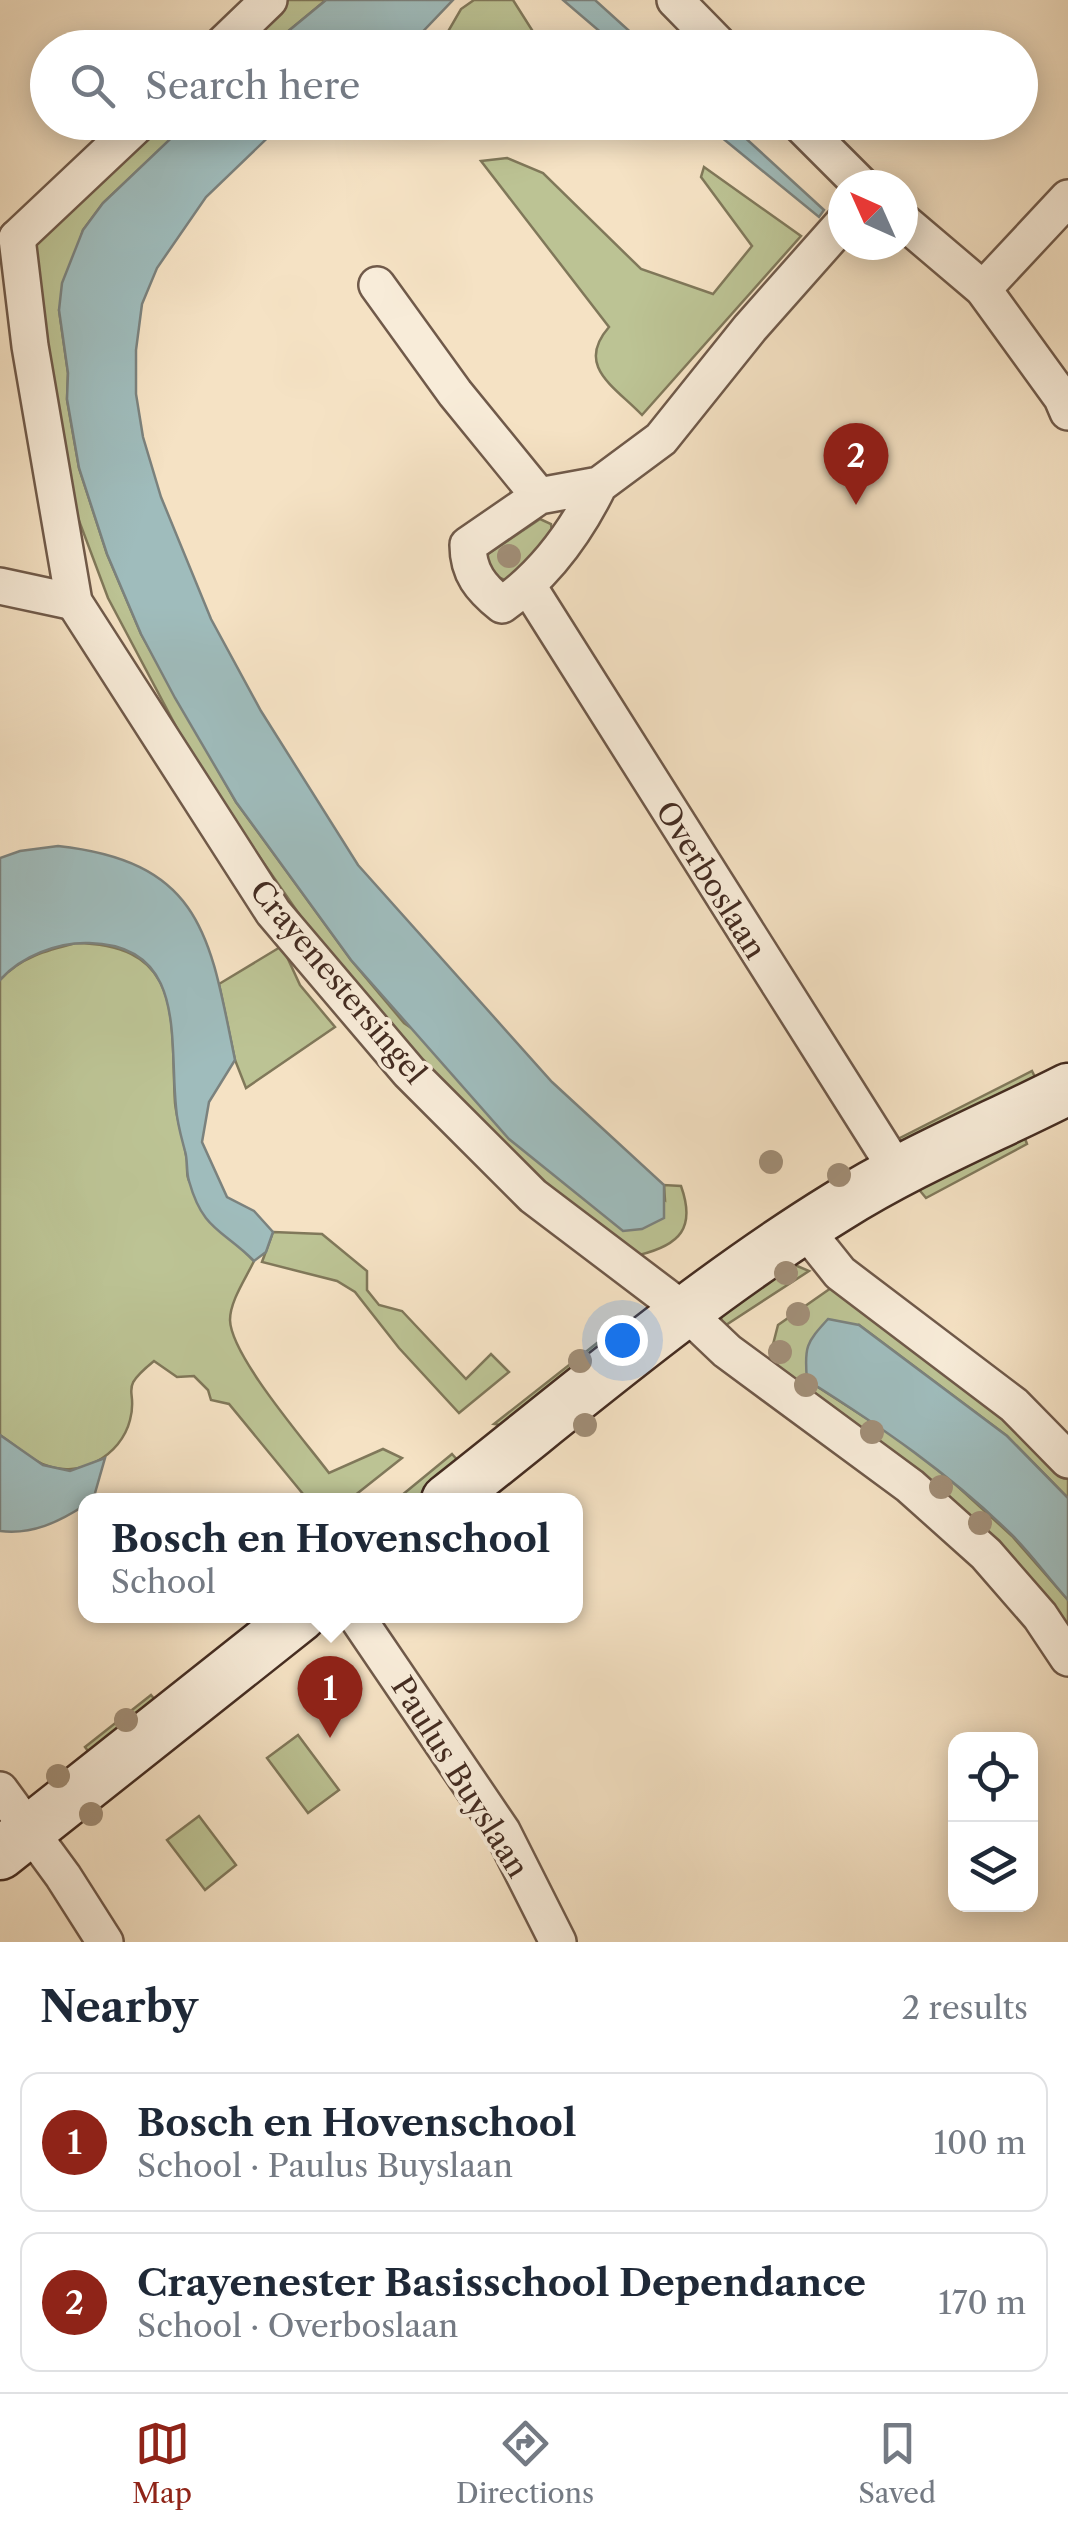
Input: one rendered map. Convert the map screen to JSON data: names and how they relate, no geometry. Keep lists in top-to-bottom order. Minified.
{"streets":{"street":["Overboslaan","Crayenestersingel","Paulus Buyslaan"]},"north":"top left","page":{"search":"Search here","pins":["2","1"],"popup":["Bosch en Hovenschool","School"],"heading":["Nearby","2 results"],"list":[{"mark":"1","name":"Bosch en Hovenschool","note":"School · Paulus Buyslaan","value":"100 m"},{"mark":"2","name":"Crayenester Basisschool Dependance","note":"School · Overboslaan","value":"170 m"}],"nav":["Map","Directions","Saved"]}}
